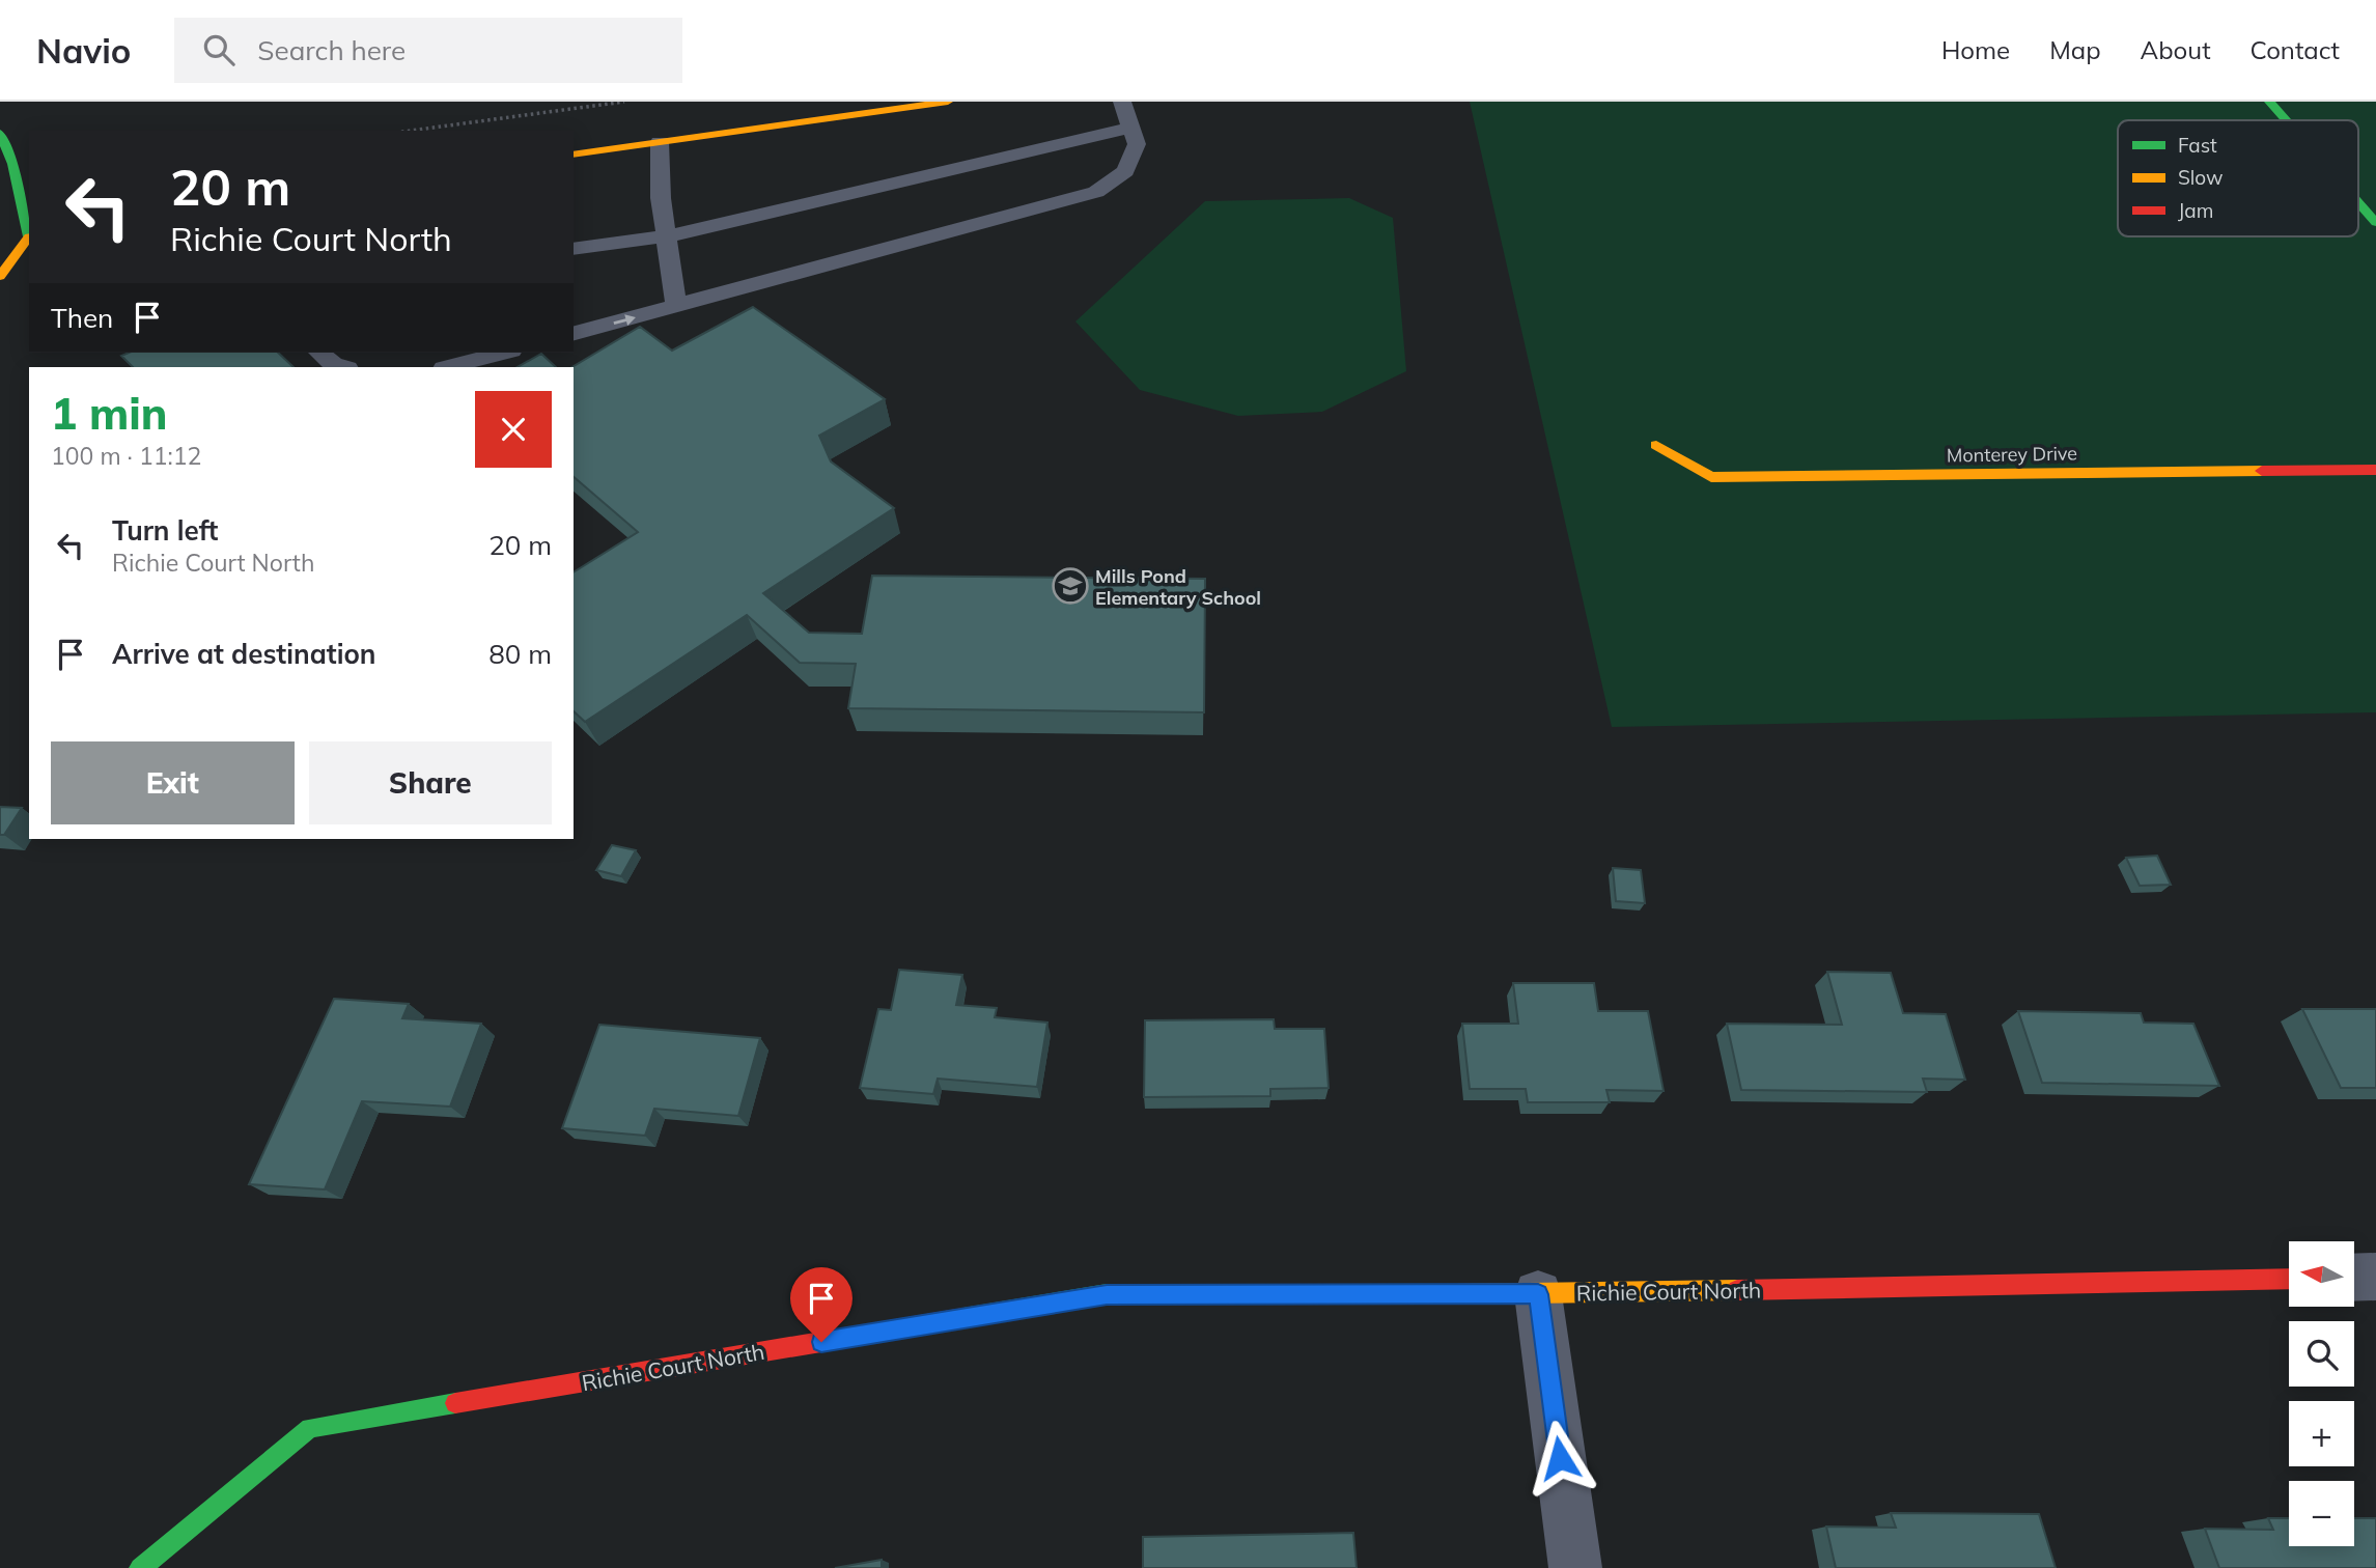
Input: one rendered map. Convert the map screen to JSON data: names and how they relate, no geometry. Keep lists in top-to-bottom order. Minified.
{"streets":{"street":["Monterey Drive","Richie Court North"]},"places":{"school or university":["Mills Pond Elementary School"]},"legend":["Fast","Slow","Jam"],"north":"left","page":{"header":"Navio","search":"Search here","nav":["Home","Map","About","Contact"],"turn":["20 m","Richie Court North"],"then":"Then","heading":["1 min","100 m · 11:12"],"list":[{"name":"Turn left","note":"Richie Court North","value":"20 m"},{"name":"Arrive at destination","value":"80 m"}],"buttons":["Exit","Share"],"map_buttons":["+","−"]}}
